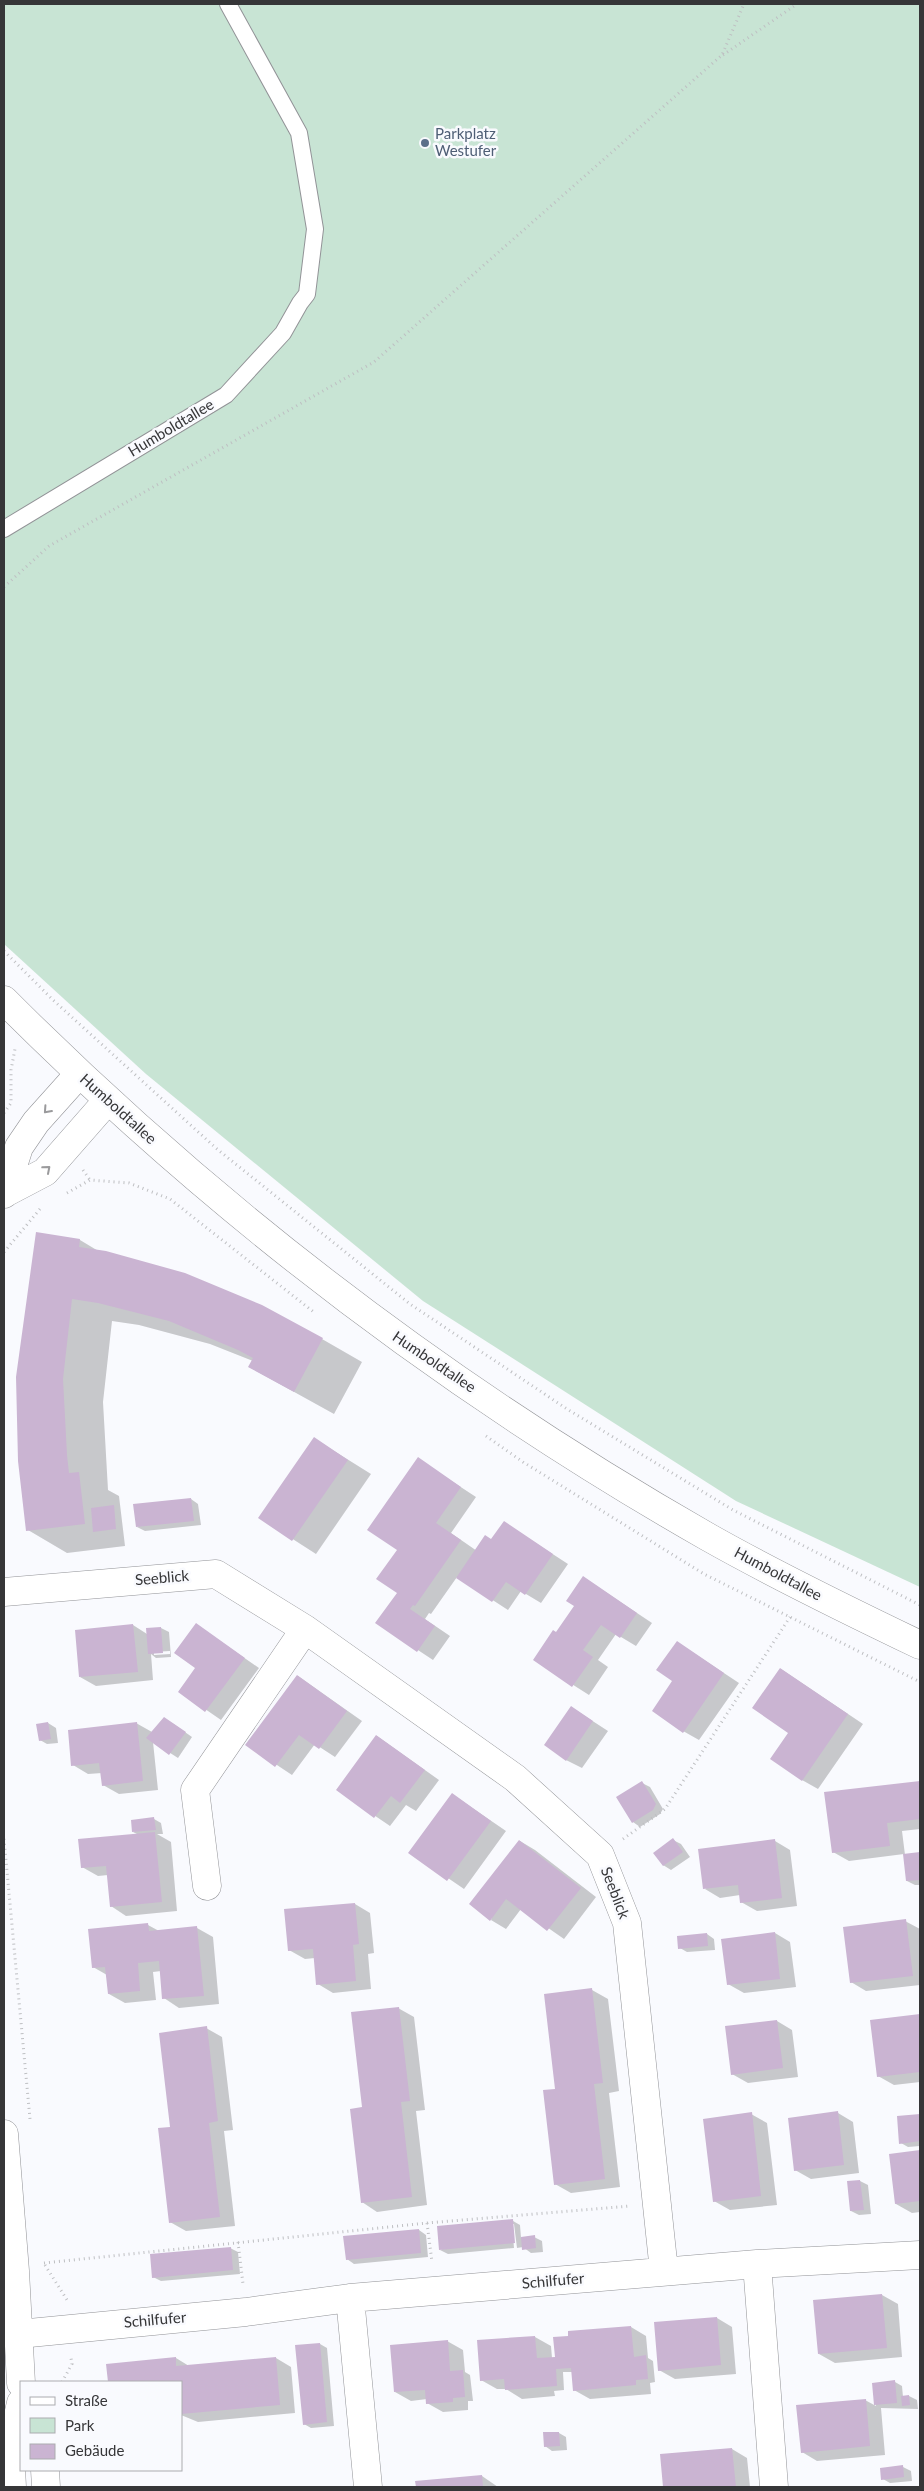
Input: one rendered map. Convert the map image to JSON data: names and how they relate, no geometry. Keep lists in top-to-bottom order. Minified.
{"streets":{"street":["Humboldtallee","Seeblick","Schilfufer"]},"crossings":[["Seeblick","Schilfufer"]],"places":["Parkplatz Westufer"],"legend":["Straße","Park","Gebäude"]}
